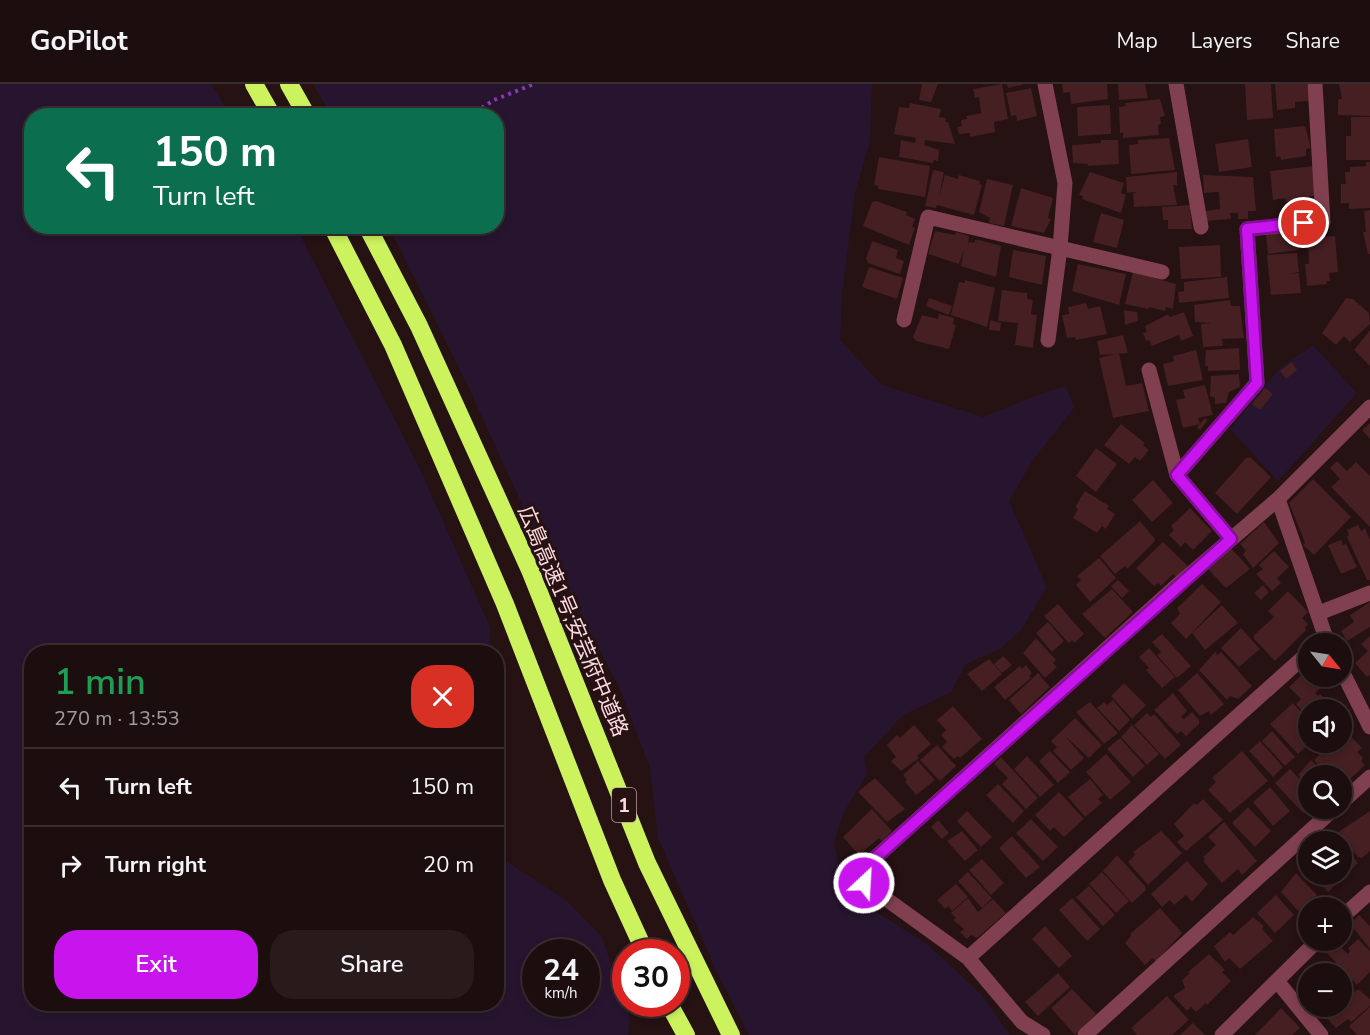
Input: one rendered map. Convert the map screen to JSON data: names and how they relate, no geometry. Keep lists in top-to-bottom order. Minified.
{"streets":{"highway":["広島高速1号;安芸府中道路","1"]},"north":"bottom right","page":{"header":"GoPilot","nav":["Map","Layers","Share"],"turn":["150 m","Turn left"],"map_buttons":["+","−"],"heading":["1 min","270 m · 13:53"],"list":[{"name":"Turn left","value":"150 m"},{"name":"Turn right","value":"20 m"}],"buttons":["Exit","Share"],"speed":"24 km/h","limit":"30"}}
